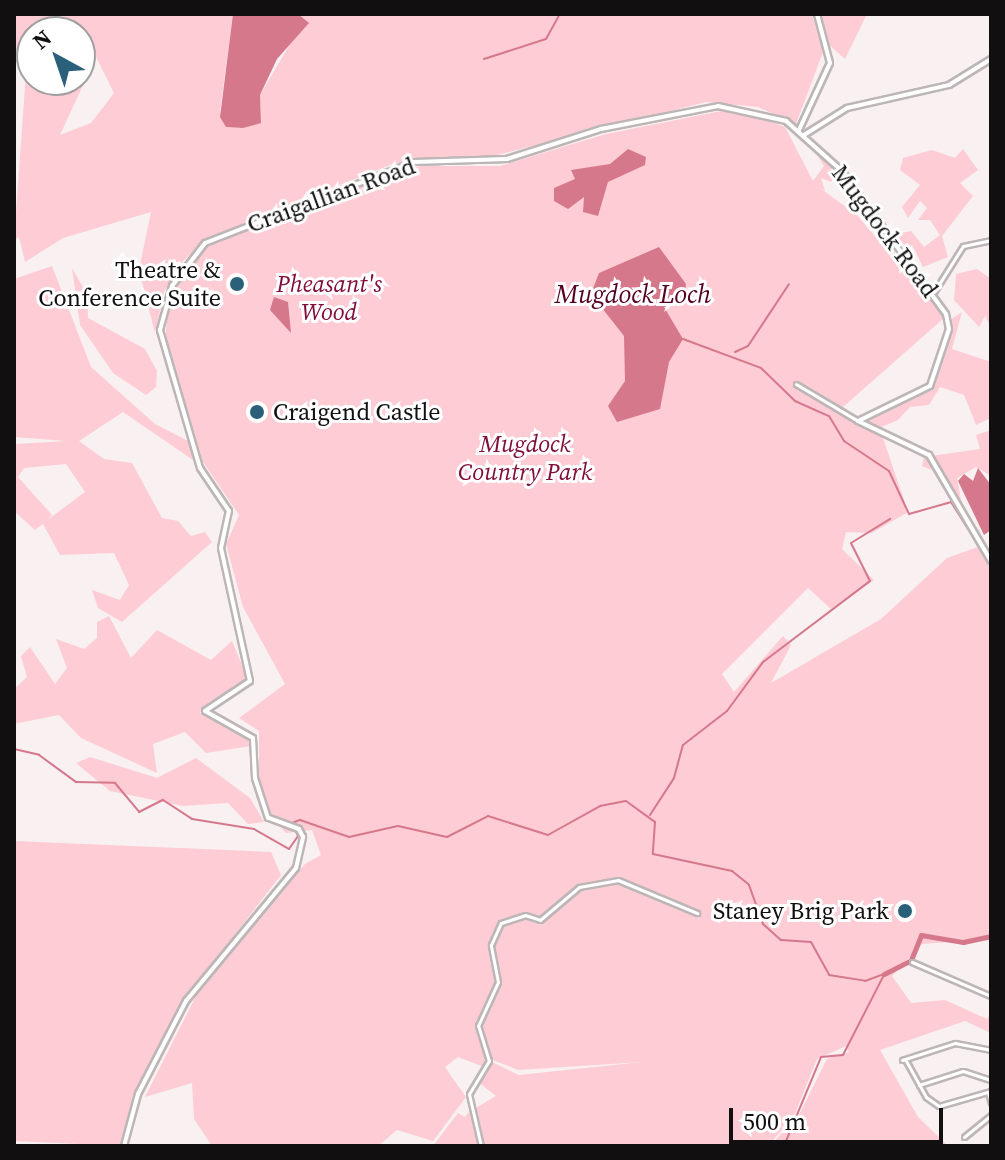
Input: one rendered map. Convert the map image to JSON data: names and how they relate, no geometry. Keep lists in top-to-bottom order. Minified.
{"streets":{"street":["Craigallian Road","Mugdock Road"]},"crossings":[["Craigallian Road","Mugdock Road"]],"water":["Mugdock Loch"],"parks":["Pheasant's Wood","Mugdock Country Park"],"places":["Theatre & Conference Suite","Craigend Castle","Staney Brig Park"],"scale_bar":"500 m","north":"top left"}
